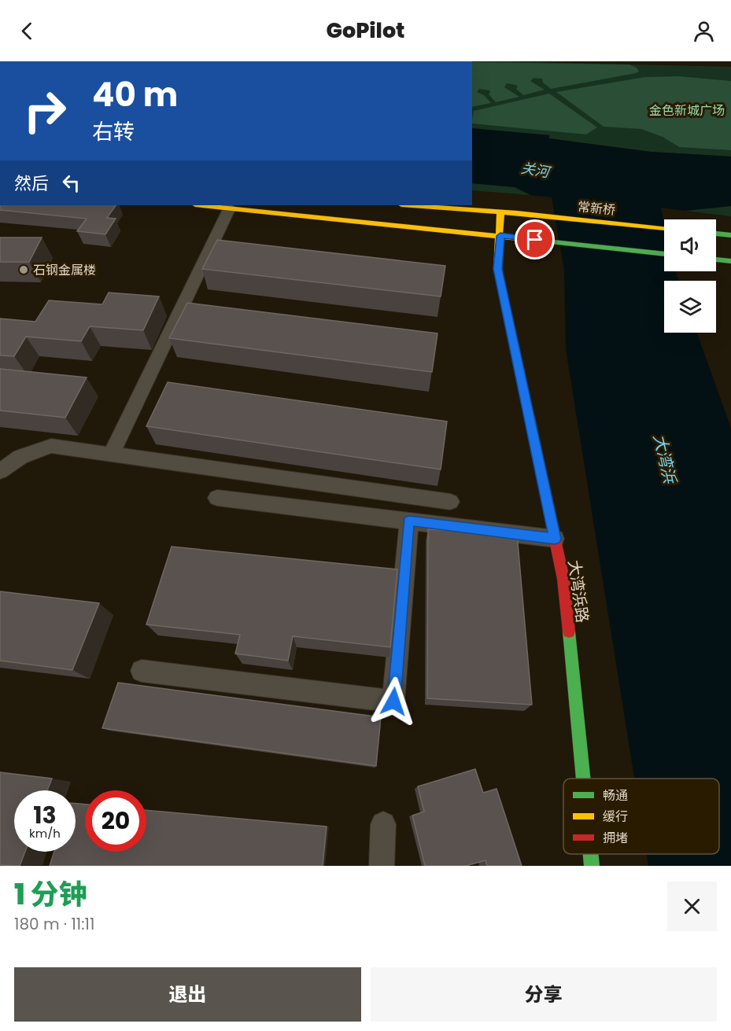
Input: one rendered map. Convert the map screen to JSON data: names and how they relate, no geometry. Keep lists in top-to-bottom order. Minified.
{"streets":{"main road":["常新桥","大湾浜路"]},"crossings":[["常新桥","大湾浜路"]],"water":["关河","大湾浜"],"parks":["金色新城广场"],"places":["石钢金属楼"],"legend":["畅通","缓行","拥堵"],"page":{"header":"GoPilot","turn":["40 m","右转"],"then":"然后","speed":"13 km/h","limit":"20","heading":["1 分钟","180 m · 11:11"],"buttons":["退出","分享"]}}
